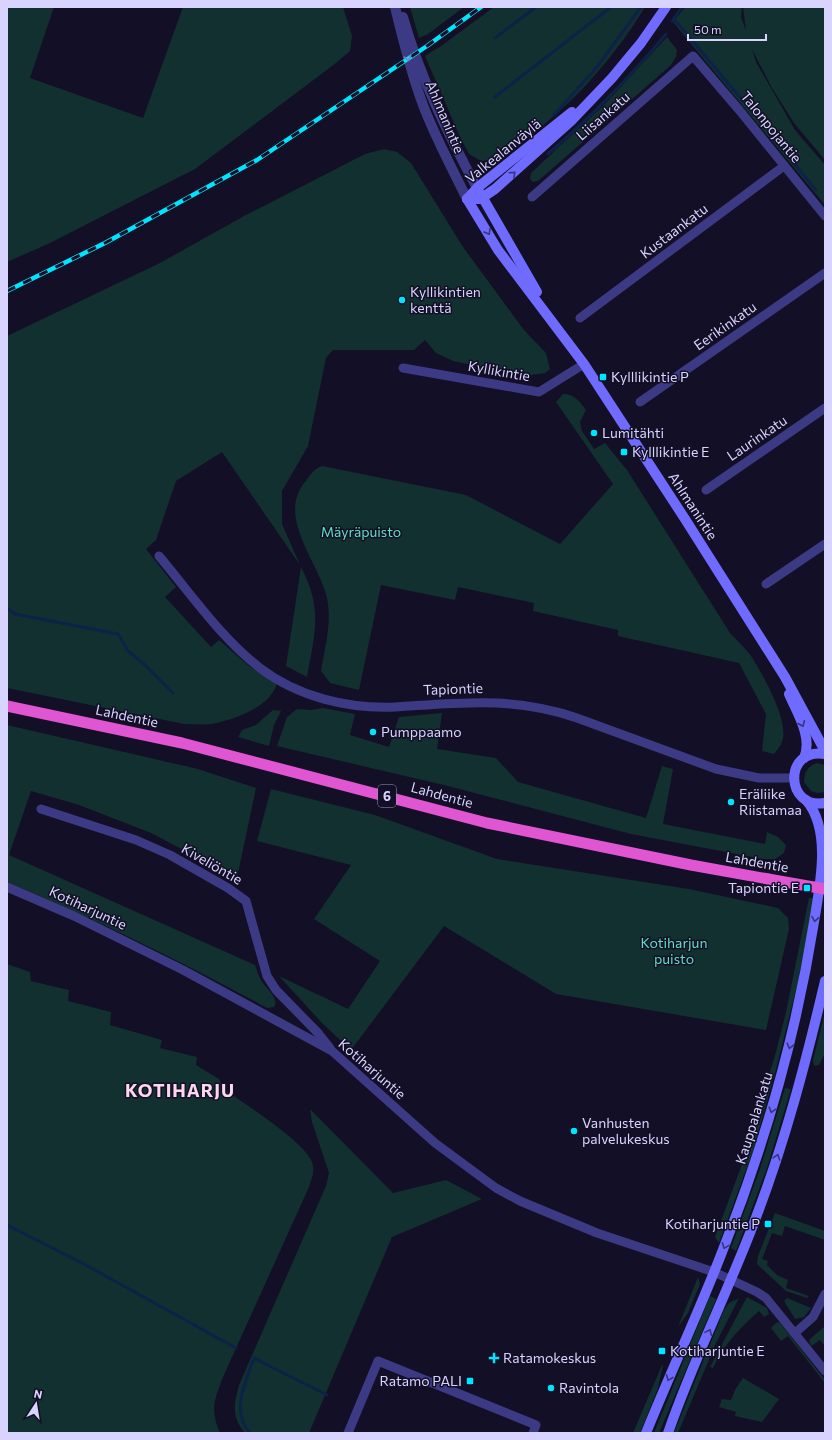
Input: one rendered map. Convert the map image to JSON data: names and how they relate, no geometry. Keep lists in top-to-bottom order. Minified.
{"streets":{"highway":["Lahdentie","6"],"main road":["Ahlmanintie","Valkealanväylä","Kauppalankatu"],"street":["Liisankatu","Talonpojantie","Kustaankatu","Eerikinkatu","Kyllikintie","Laurinkatu","Tapiontie","Kiveliöntie","Kotiharjuntie"]},"crossings":[["Liisankatu","Talonpojantie"],["Ahlmanintie","Valkealanväylä"],["Ahlmanintie","Kyllikintie"],["Talonpojantie","Kustaankatu"],["Tapiontie","Kauppalankatu"],["Kiveliöntie","Kotiharjuntie"],["Kotiharjuntie","Kauppalankatu"]],"districts":["KOTIHARJU"],"parks":["Mäyräpuisto","Kotiharjun puisto"],"places":{"other":["Kyllikintien kenttä","Lumitähti","Pumppaamo","Eräliike Riistamaa","Vanhusten palvelukeskus","Ravintola"],"transit":["Kylllikintie P","Kylllikintie E","Tapiontie E","Kotiharjuntie P","Kotiharjuntie E","Ratamo PALI"],"health":["Ratamokeskus"]},"scale_bar":"50 m","north":"top"}
